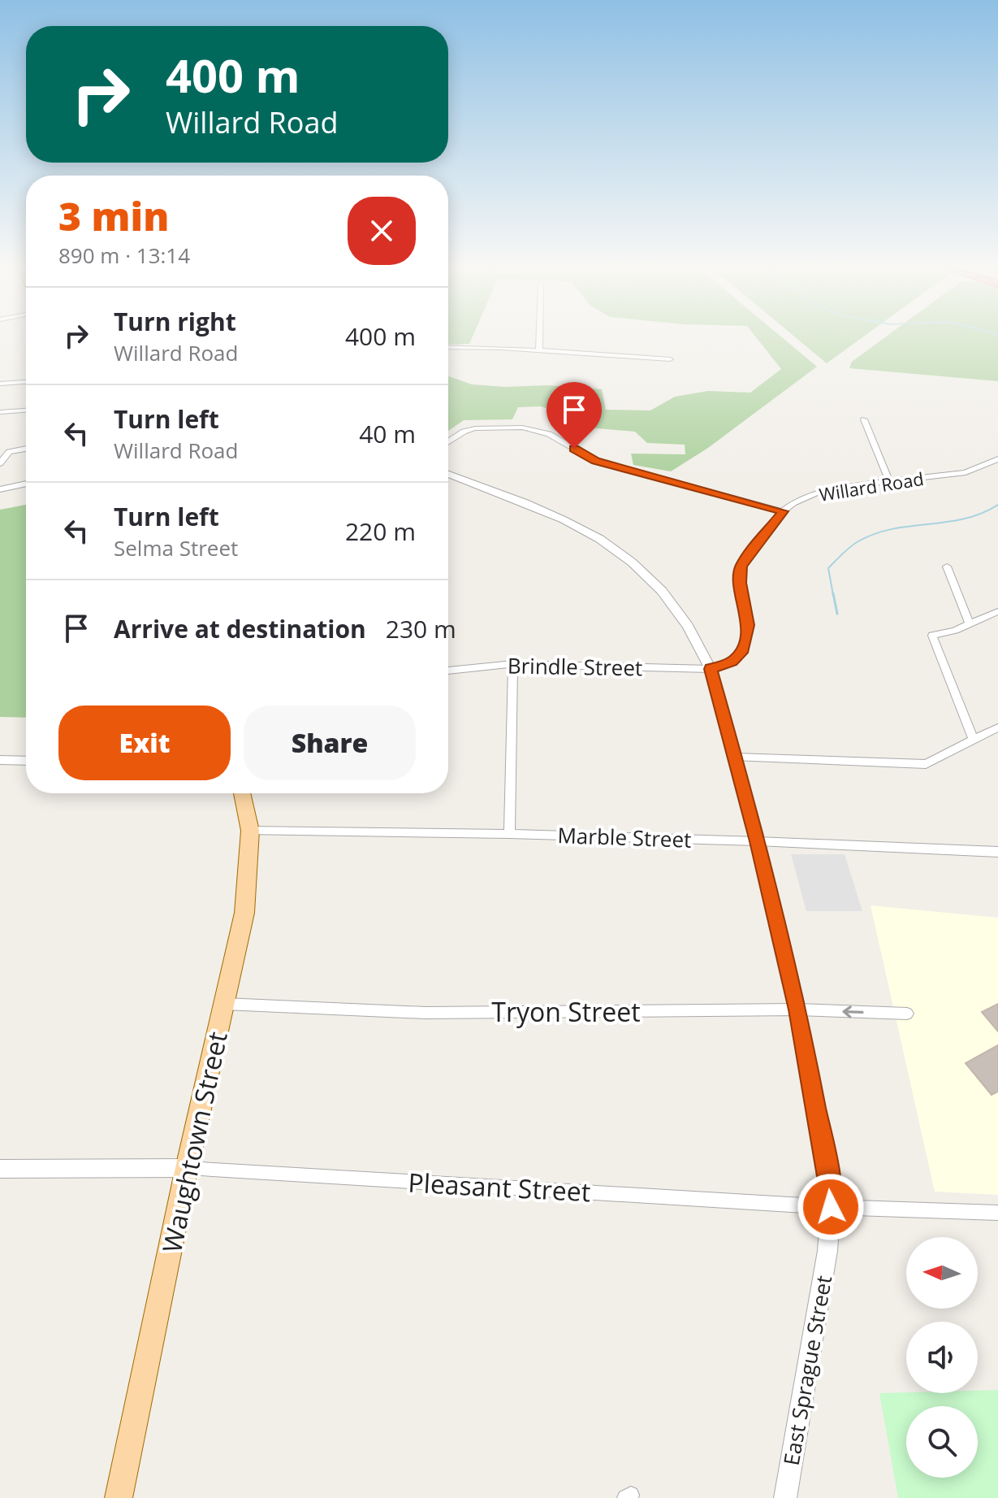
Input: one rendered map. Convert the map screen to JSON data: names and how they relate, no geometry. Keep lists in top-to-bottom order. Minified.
{"streets":{"main road":["Waughtown Street"],"street":["Willard Road","Brindle Street","Marble Street","Tryon Street","Pleasant Street","East Sprague Street"]},"crossings":[["Willard Road","Brindle Street"],["Willard Road","East Sprague Street"],["Brindle Street","East Sprague Street"],["Marble Street","Waughtown Street"],["Marble Street","East Sprague Street"],["Tryon Street","Waughtown Street"],["Tryon Street","East Sprague Street"],["Waughtown Street","Pleasant Street"],["Pleasant Street","East Sprague Street"]],"north":"left","page":{"turn":["400 m","Willard Road"],"heading":["3 min","890 m · 13:14"],"list":[{"name":"Turn right","note":"Willard Road","value":"400 m"},{"name":"Turn left","note":"Willard Road","value":"40 m"},{"name":"Turn left","note":"Selma Street","value":"220 m"},{"name":"Arrive at destination","value":"230 m"}],"buttons":["Exit","Share"]}}
